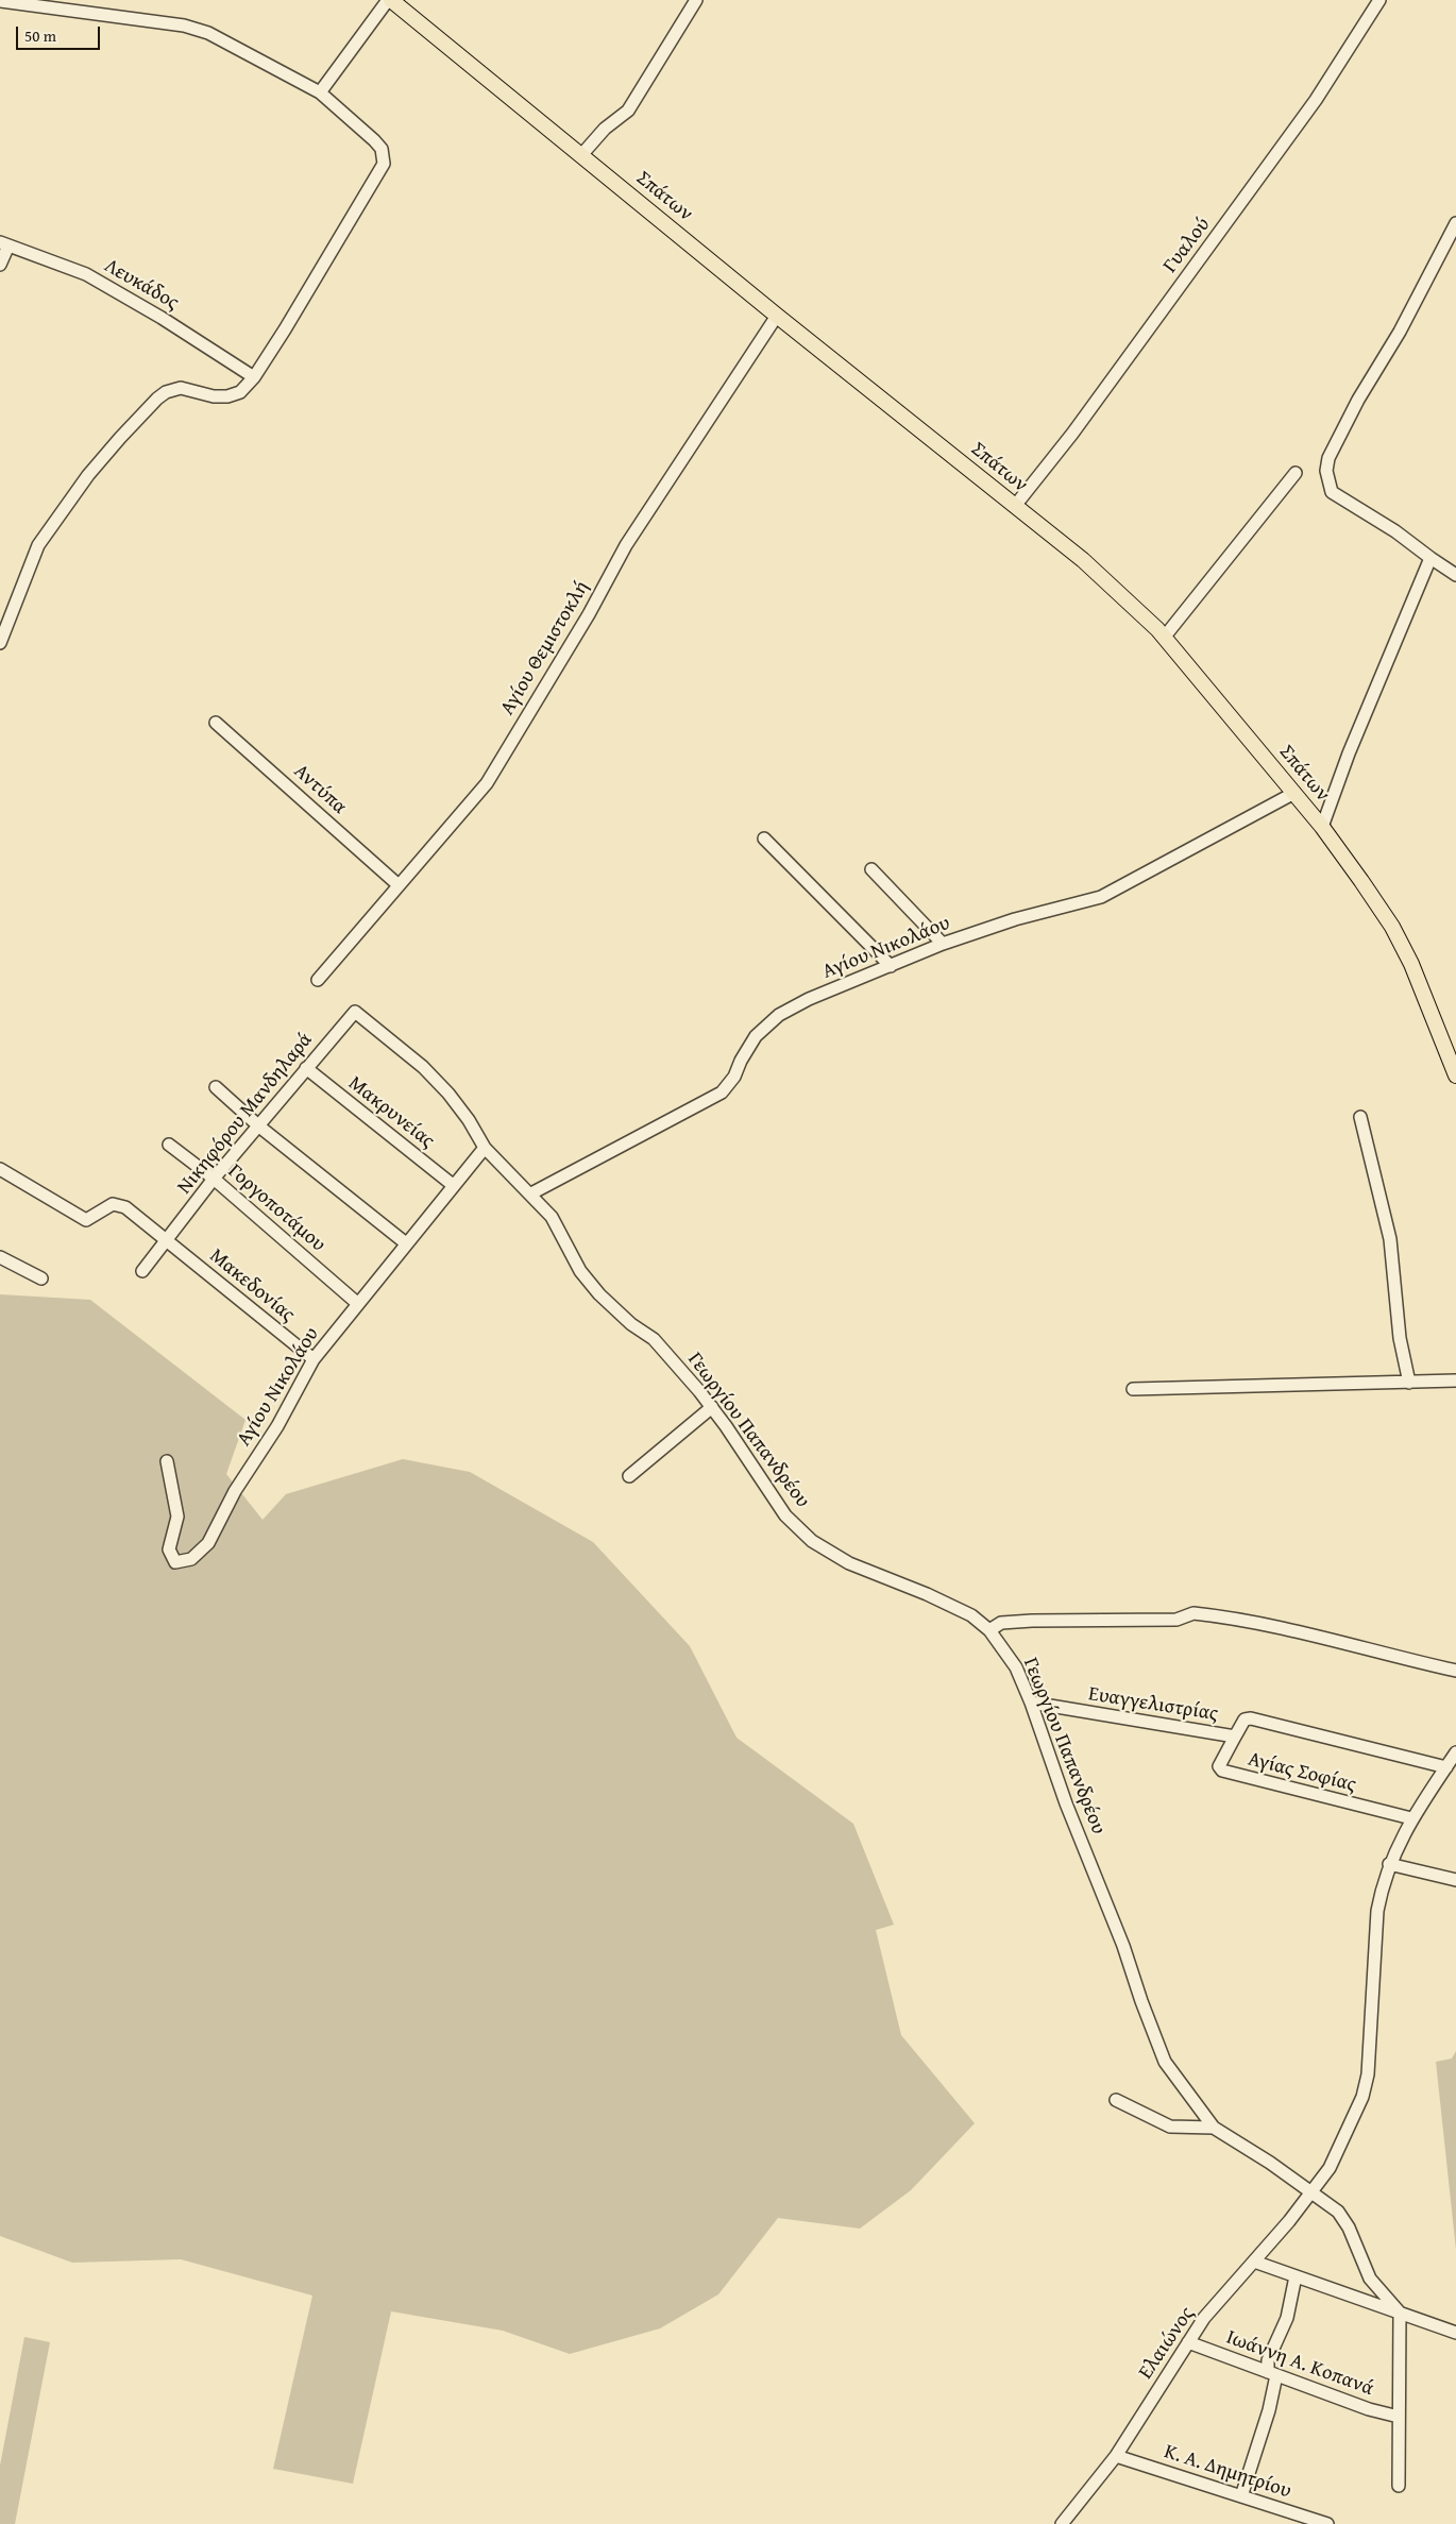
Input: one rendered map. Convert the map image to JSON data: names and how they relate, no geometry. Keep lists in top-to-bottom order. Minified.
{"streets":{"main road":["Σπάτων"],"street":["Γυαλού","Λευκάδος","Αγίου Θεμιστοκλή","Αντύπα","Αγίου Νικολάου","Μακρυνείας","Νικηφόρου Μανδηλαρά","Γοργοποτάμου","Μακεδονίας","Γεωργίου Παπανδρέου","Ευαγγελιστρίας","Αγίας Σοφίας","Ελαιώνος","Ιωάννη Α. Κοπανά","Κ. Α. Δημητρίου"]},"crossings":[["Σπάτων","Γυαλού"],["Σπάτων","Αγίου Θεμιστοκλή"],["Σπάτων","Αγίου Νικολάου"],["Αγίου Θεμιστοκλή","Αντύπα"],["Αγίου Νικολάου","Μακρυνείας"],["Αγίου Νικολάου","Γοργοποτάμου"],["Αγίου Νικολάου","Μακεδονίας"],["Αγίου Νικολάου","Γεωργίου Παπανδρέου"],["Μακρυνείας","Νικηφόρου Μανδηλαρά"],["Νικηφόρου Μανδηλαρά","Γοργοποτάμου"],["Νικηφόρου Μανδηλαρά","Μακεδονίας"],["Νικηφόρου Μανδηλαρά","Γεωργίου Παπανδρέου"],["Γεωργίου Παπανδρέου","Ευαγγελιστρίας"],["Γεωργίου Παπανδρέου","Ελαιώνος"],["Ευαγγελιστρίας","Αγίας Σοφίας"],["Ευαγγελιστρίας","Ελαιώνος"],["Αγίας Σοφίας","Ελαιώνος"],["Ελαιώνος","Ιωάννη Α. Κοπανά"],["Ελαιώνος","Κ. Α. Δημητρίου"]],"scale_bar":"50 m"}
